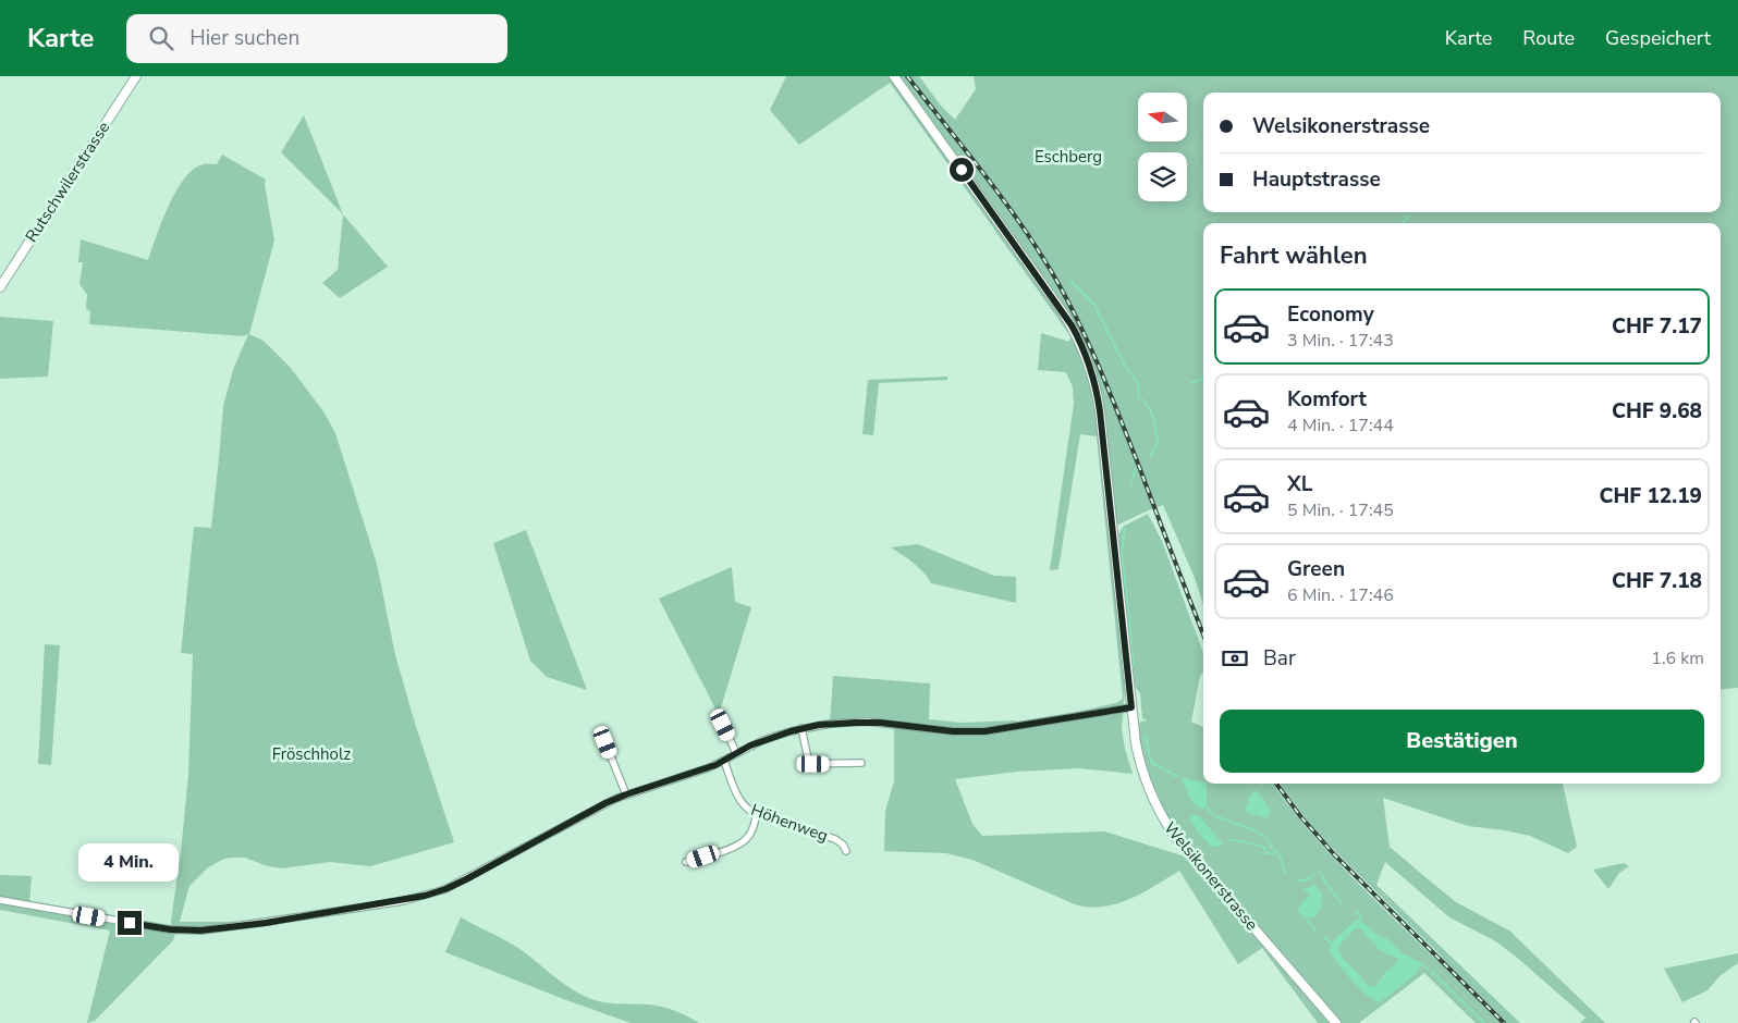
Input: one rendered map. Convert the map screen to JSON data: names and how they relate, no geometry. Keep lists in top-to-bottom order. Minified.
{"streets":{"main road":["Rutschwilerstrasse","Welsikonerstrasse"],"street":["Höhenweg"]},"parks":["Eschberg","Fröschholz"],"north":"left","page":{"header":"Karte","search":"Hier suchen","nav":["Karte","Route","Gespeichert"],"banner":["Welsikonerstrasse","Hauptstrasse"],"heading":"Fahrt wählen","list":[{"name":"Economy","note":"3 Min. · 17:43","value":"CHF 7.17"},{"name":"Komfort","note":"4 Min. · 17:44","value":"CHF 9.68"},{"name":"XL","note":"5 Min. · 17:45","value":"CHF 12.19"},{"name":"Green","note":"6 Min. · 17:46","value":"CHF 7.18"}],"pay":["Bar","1.6 km"],"buttons":"Bestätigen","bubble":"4 Min."}}
